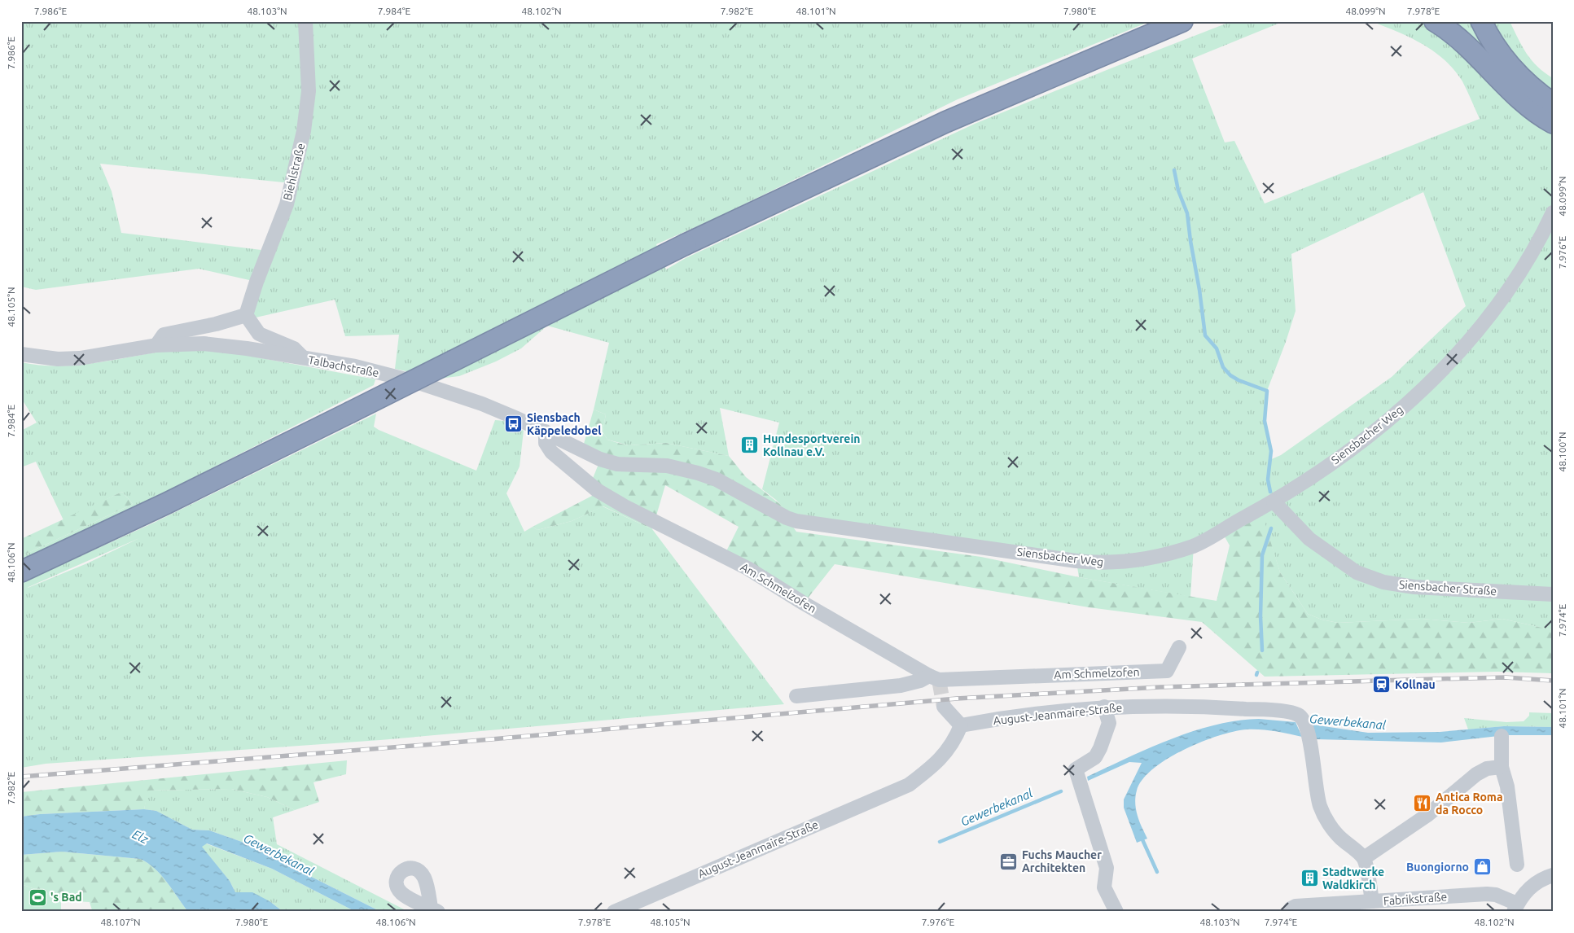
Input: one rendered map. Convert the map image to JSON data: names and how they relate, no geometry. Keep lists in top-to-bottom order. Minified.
{"streets":{"street":["Biehlstraße","Talbachstraße","Siensbacher Weg","Am Schmelzofen","Siensbacher Straße","August-Jeanmaire-Straße","Fabrikstraße"]},"crossings":[["Talbachstraße","Siensbacher Weg"],["Talbachstraße","Am Schmelzofen"],["Siensbacher Weg","Am Schmelzofen"],["Siensbacher Weg","Siensbacher Straße"]],"water":["Gewerbekanal","Elz"],"places":{"bus stop":["Siensbach Käppeledobel"],"building":["Hundesportverein Kollnau e.V.","Stadtwerke Waldkirch"],"station":["Kollnau"],"restaurant":["Antica Roma da Rocco"],"office":["Fuchs Maucher Architekten"],"shop":["Buongiorno"],"sports":["'s Bad"]},"coordinates":["7.986°E","48.103°N","7.984°E","48.102°N","7.982°E","48.101°N","7.980°E","48.099°N","7.978°E","7.976°E","48.105°N","48.100°N","48.106°N","7.974°E","48.107°N"]}
